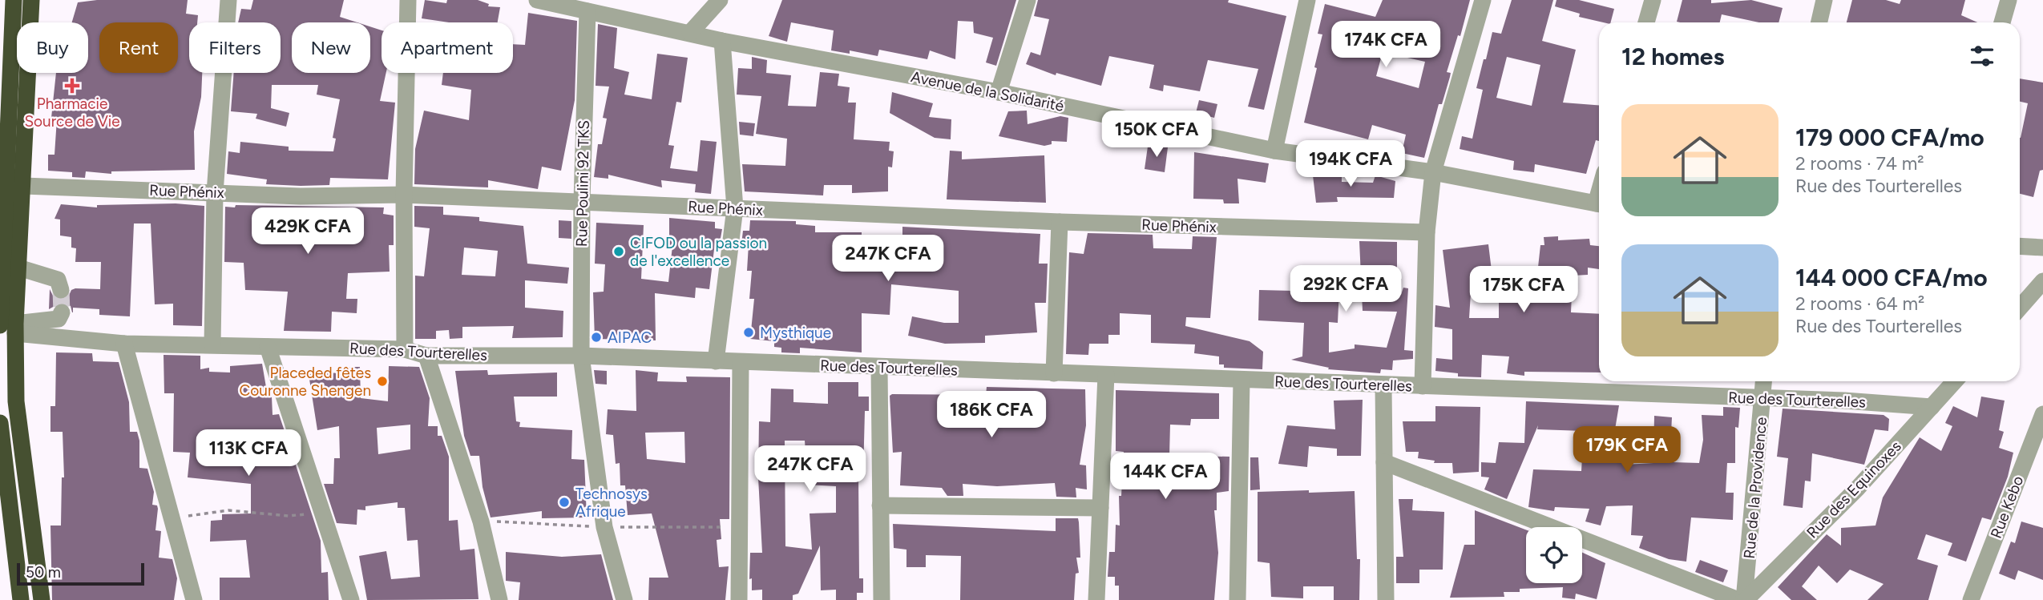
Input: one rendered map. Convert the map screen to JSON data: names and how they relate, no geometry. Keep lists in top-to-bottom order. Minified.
{"streets":{"street":["Avenue de la Solidarité","Rue Poulini 92 TKS","Rue Phénix","Rue des Tourterelles","Rue de la Providence","Rue des Equinoxes","Rue Kebo"]},"crossings":[["Avenue de la Solidarité","Rue Poulini 92 TKS"],["Rue Poulini 92 TKS","Rue Phénix"],["Rue Poulini 92 TKS","Rue des Tourterelles"],["Rue des Tourterelles","Rue de la Providence"],["Rue des Tourterelles","Rue des Equinoxes"],["Rue de la Providence","Rue des Equinoxes"]],"places":{"health":["Pharmacie Source de Vie"],"other":["CIFOD ou la passion de l'excellence","Mysthique","AIPAC","Placeded fêtes Couronne Shengen","Technosys Afrique"]},"scale_bar":"50 m","page":{"price":["174K CFA","150K CFA","194K CFA","429K CFA","247K CFA","292K CFA","175K CFA","186K CFA","179K CFA","113K CFA","247K CFA","144K CFA"],"chip":["Buy","Rent","Filters","New","Apartment"],"heading":"12 homes","list":[{"name":"179 000 CFA/mo","note":"2 rooms · 74 m² · Rue des Tourterelles"},{"name":"144 000 CFA/mo","note":"2 rooms · 64 m² · Rue des Tourterelles"}],"scale":"50 m"}}
